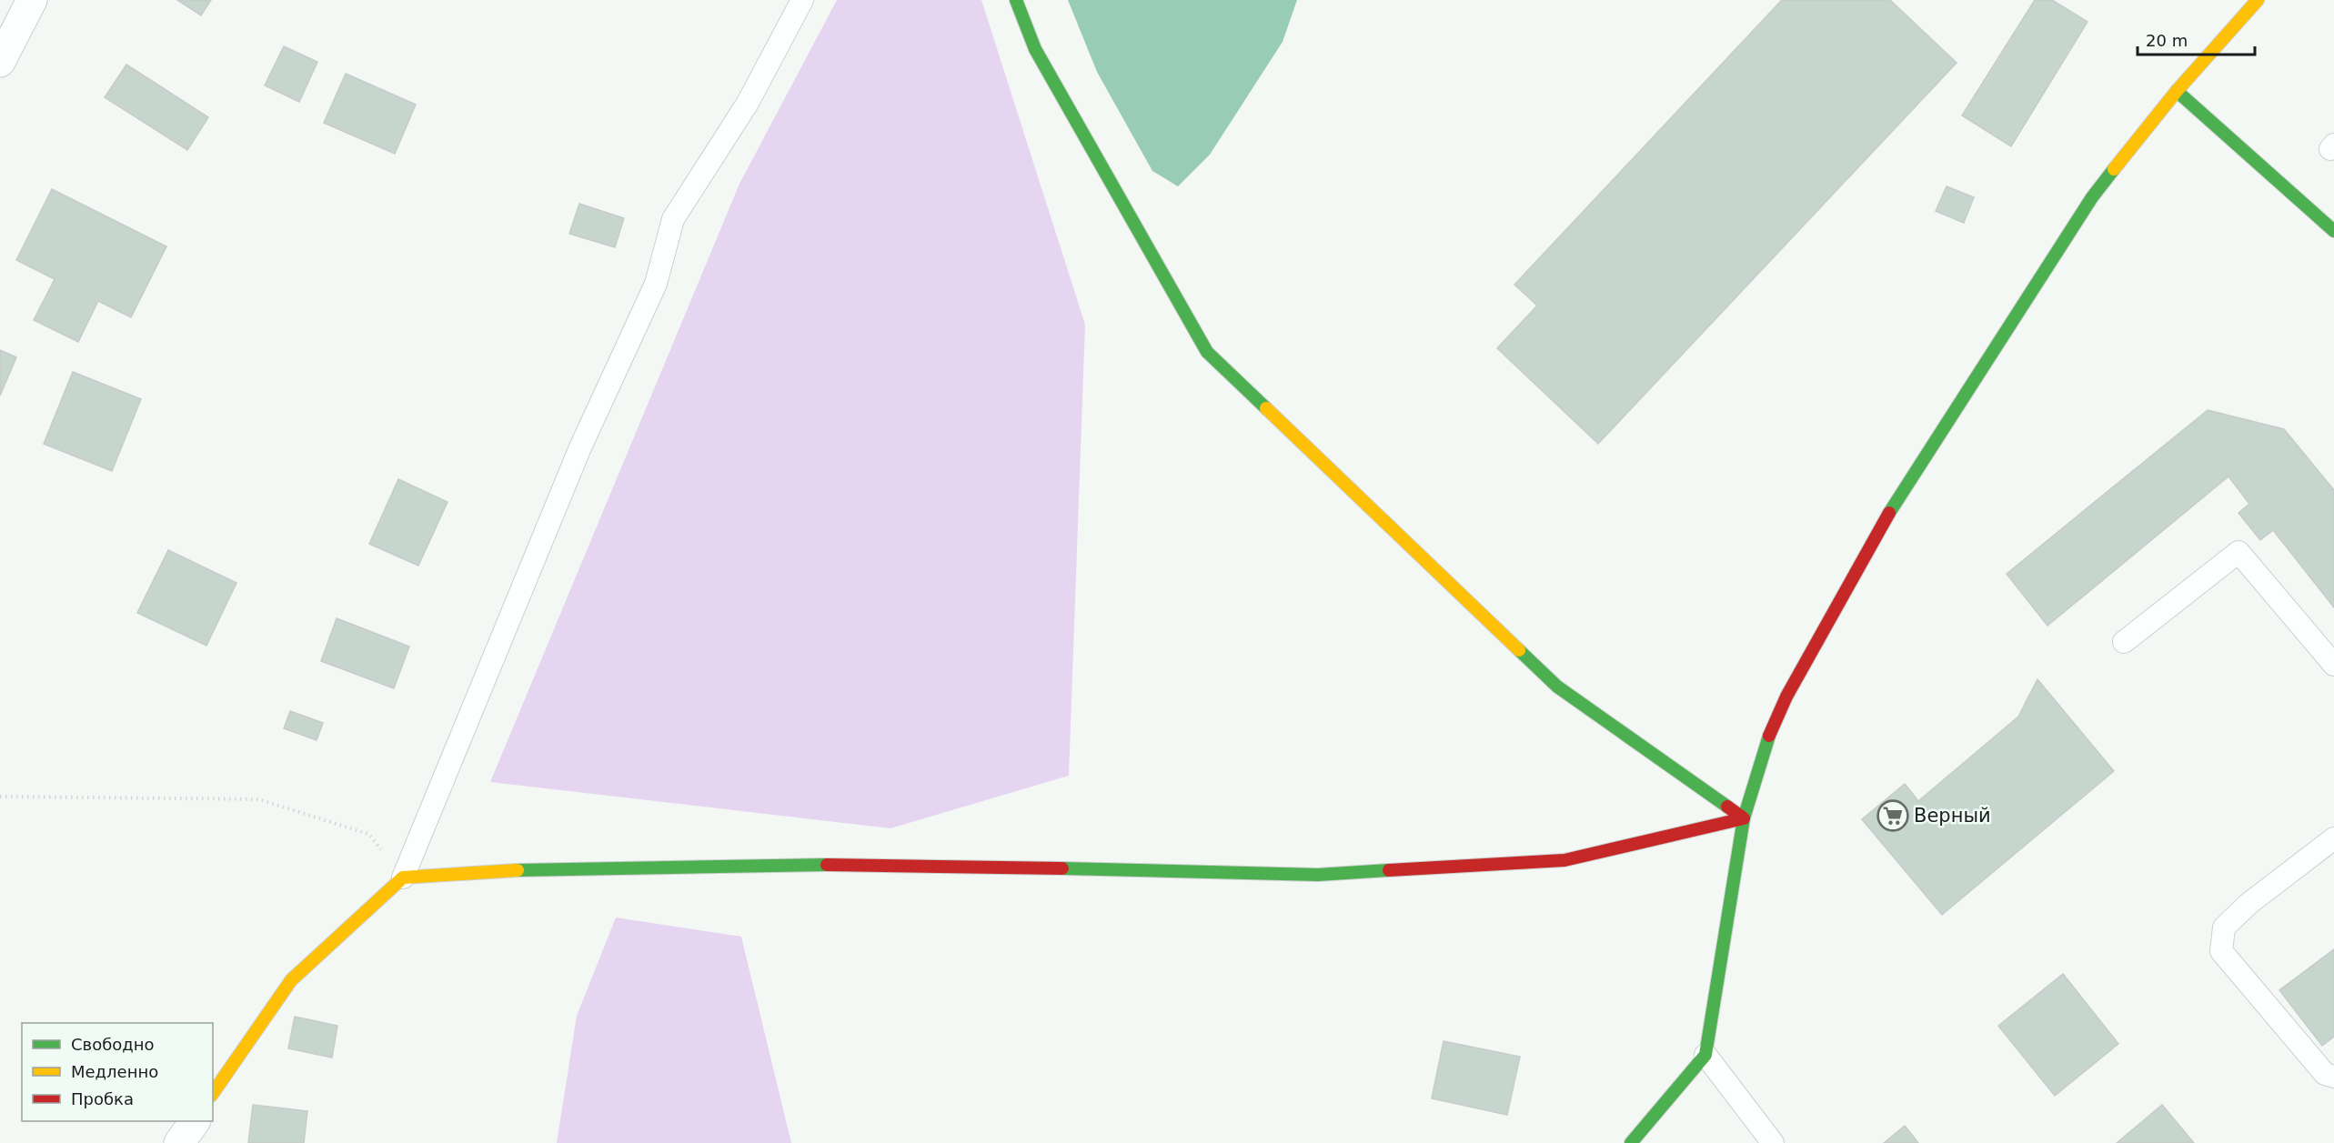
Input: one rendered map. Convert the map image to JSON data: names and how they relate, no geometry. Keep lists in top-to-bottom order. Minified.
{"places":{"supermarket":["Верный"]},"legend":["Свободно","Медленно","Пробка"],"scale_bar":"20 m"}
